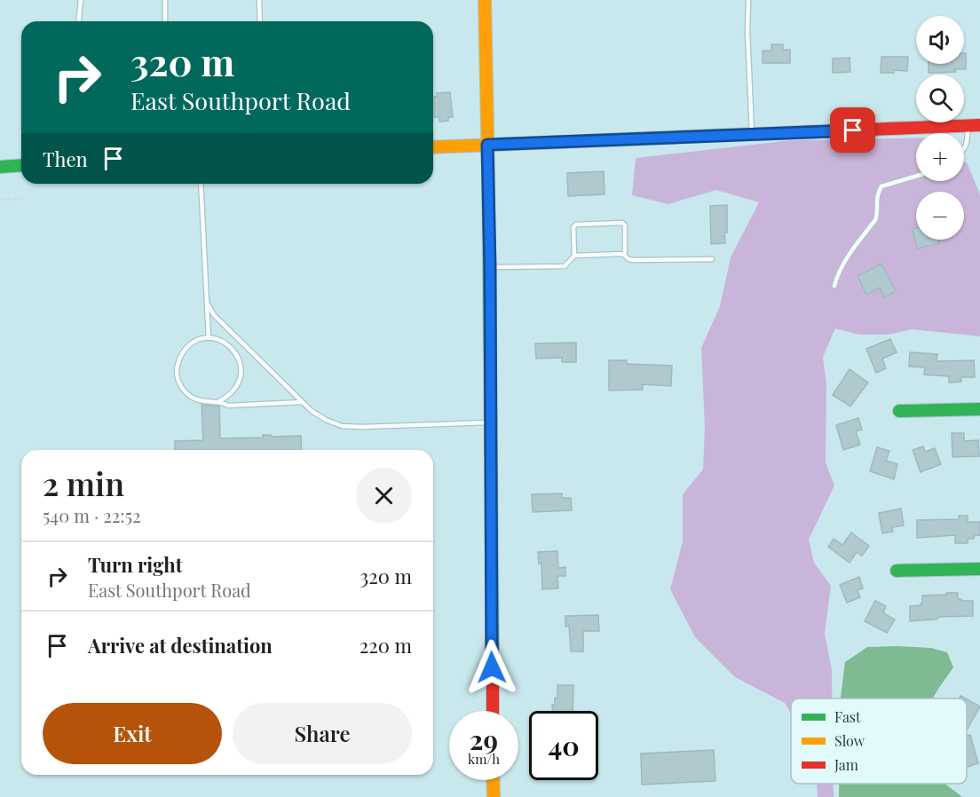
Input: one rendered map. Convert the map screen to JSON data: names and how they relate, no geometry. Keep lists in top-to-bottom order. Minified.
{"legend":["Fast","Slow","Jam"],"page":{"map_buttons":["+","−"],"turn":["320 m","East Southport Road"],"then":"Then","heading":["2 min","540 m · 22:52"],"list":[{"name":"Turn right","note":"East Southport Road","value":"320 m"},{"name":"Arrive at destination","value":"220 m"}],"buttons":["Exit","Share"],"speed":"29 km/h","limit":"40"}}
